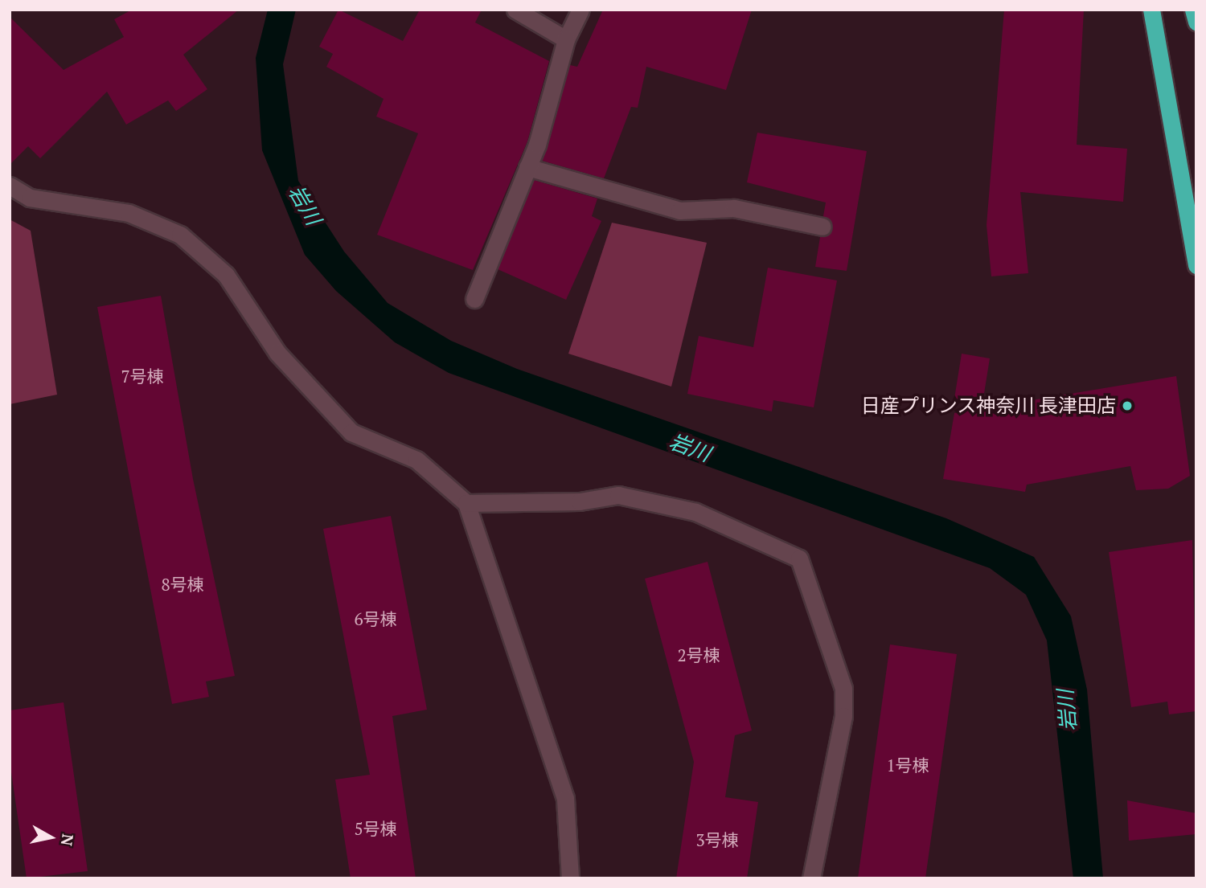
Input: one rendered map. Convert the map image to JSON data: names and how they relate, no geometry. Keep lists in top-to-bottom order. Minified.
{"water":["岩川"],"places":["日産プリンス神奈川 長津田店"],"house_numbers":["7号棟","8号棟","6号棟","2号棟","1号棟","5号棟","3号棟"],"north":"right"}
